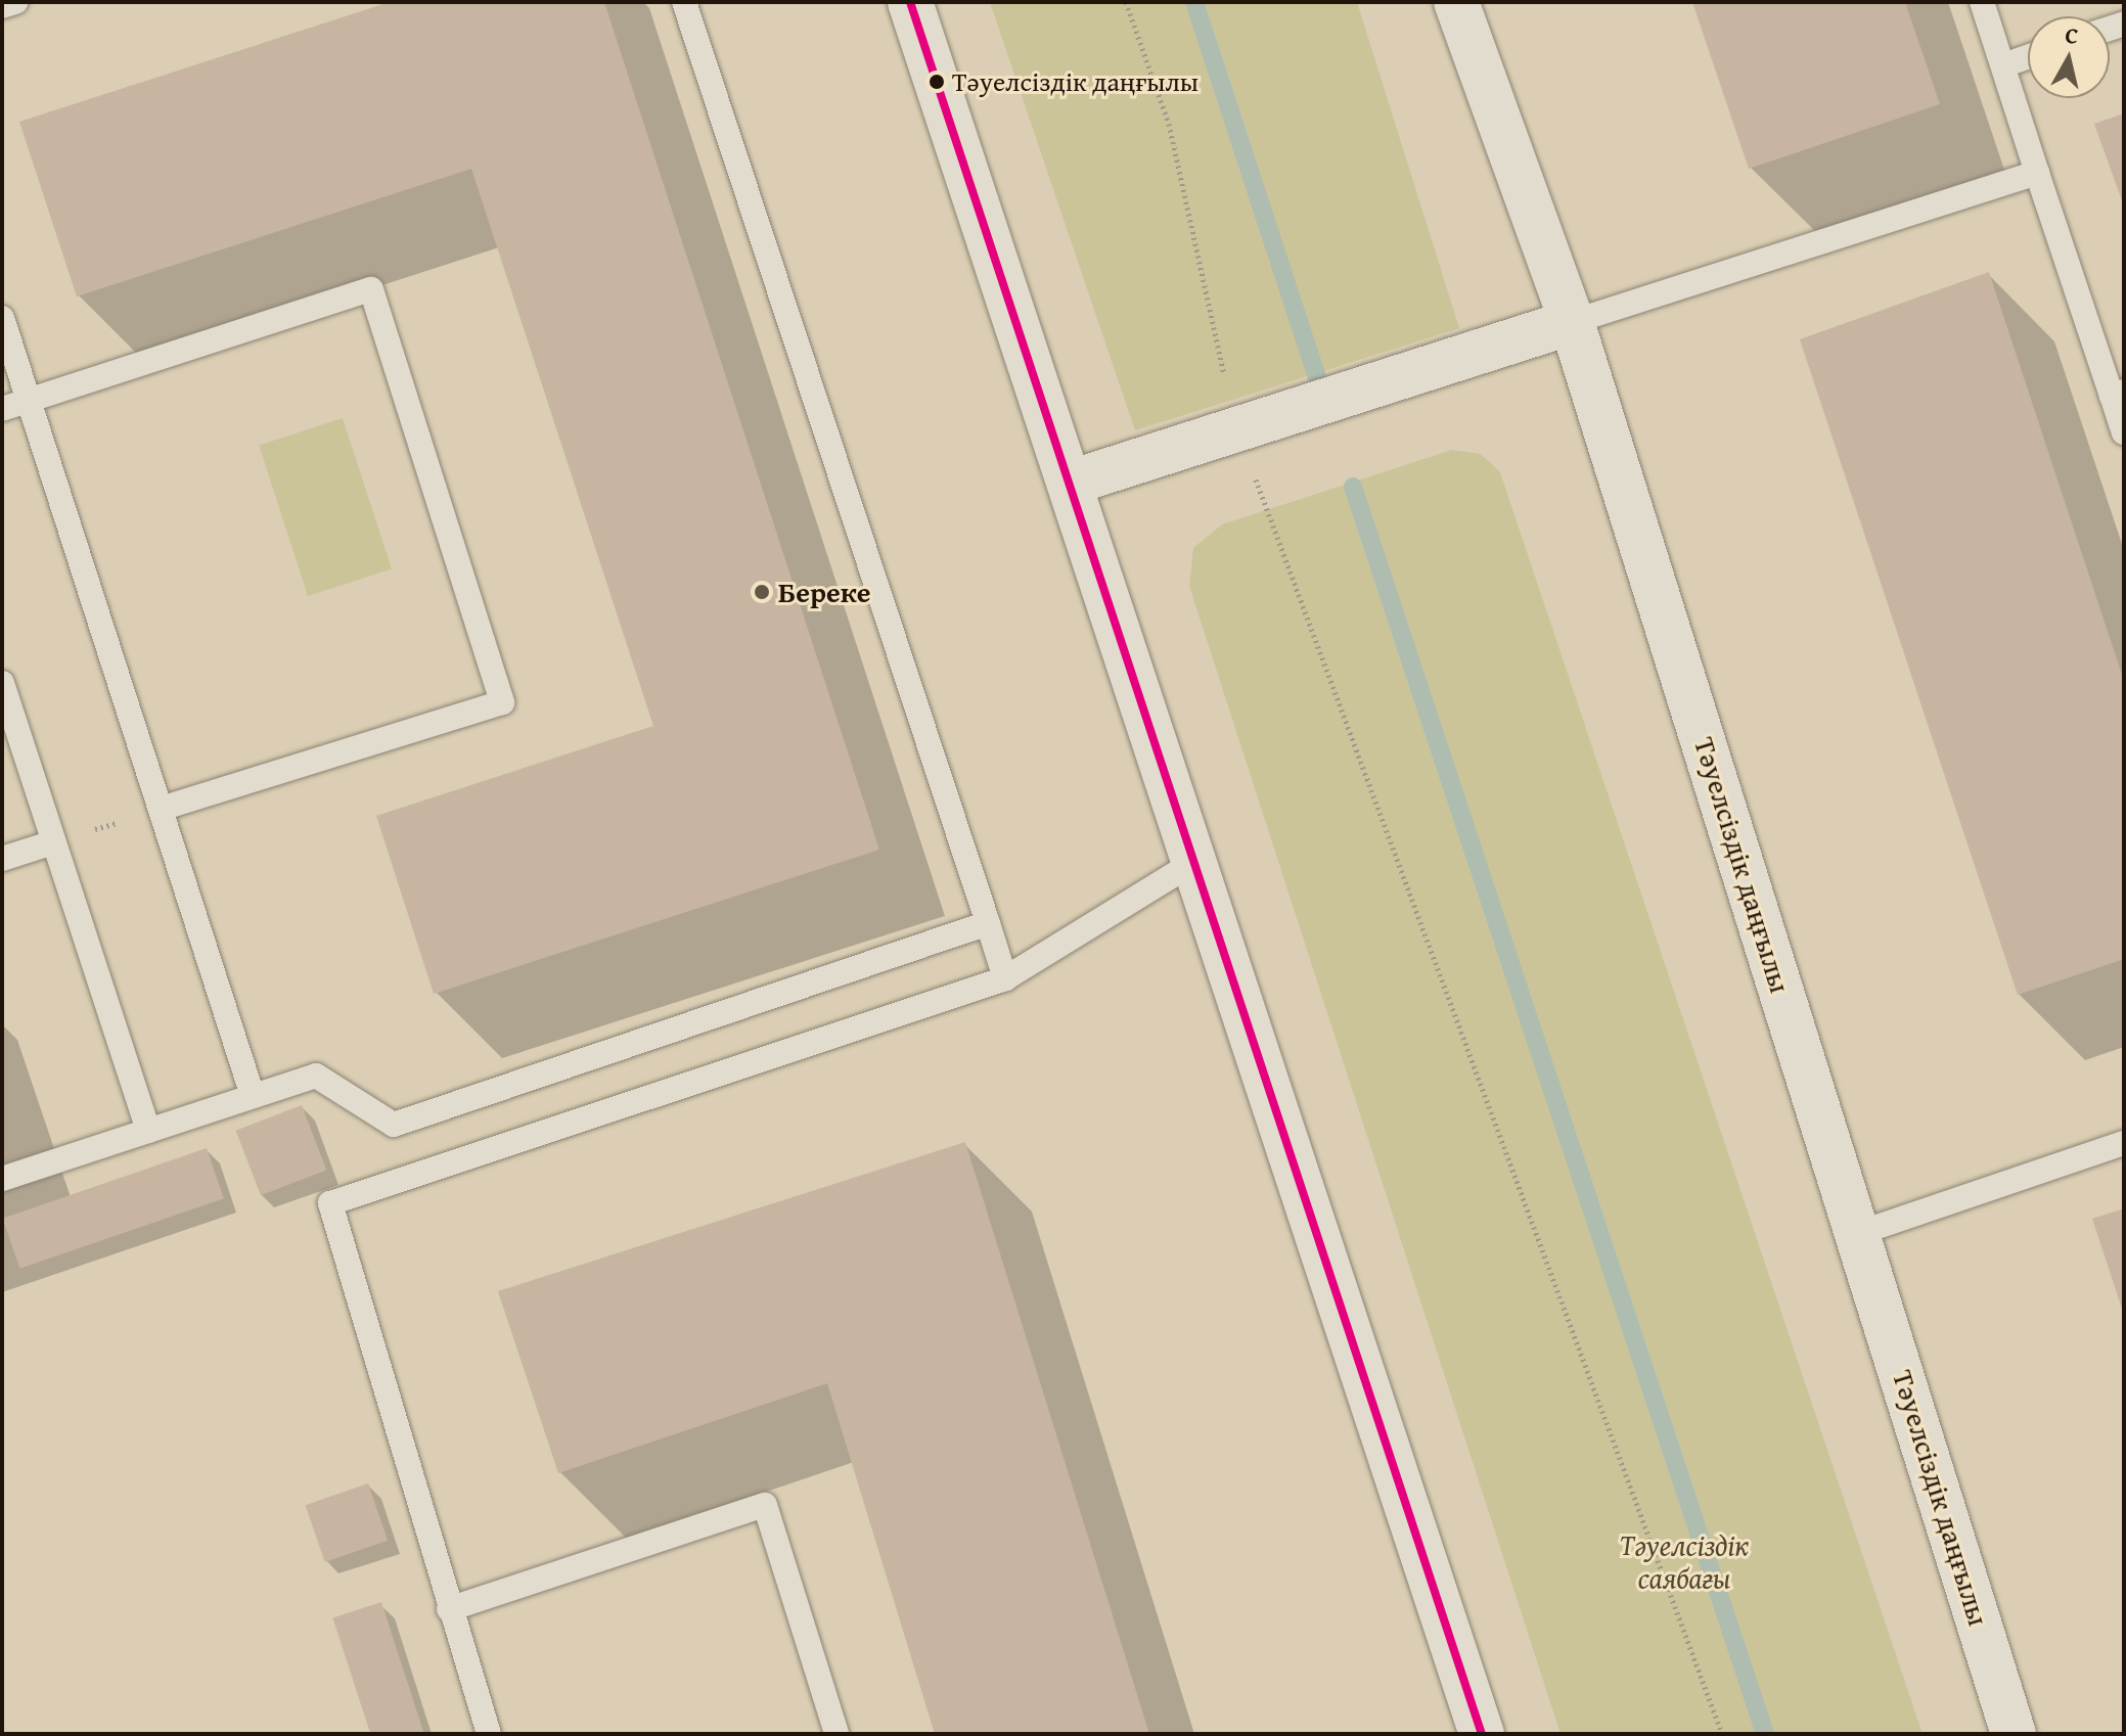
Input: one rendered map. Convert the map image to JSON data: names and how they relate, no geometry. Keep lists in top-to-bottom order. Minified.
{"streets":{"street":["Тәуелсіздік даңғылы"]},"parks":["Тәуелсіздік саябағы"],"places":["Тәуелсіздік даңғылы","Береке"],"north":"top"}
